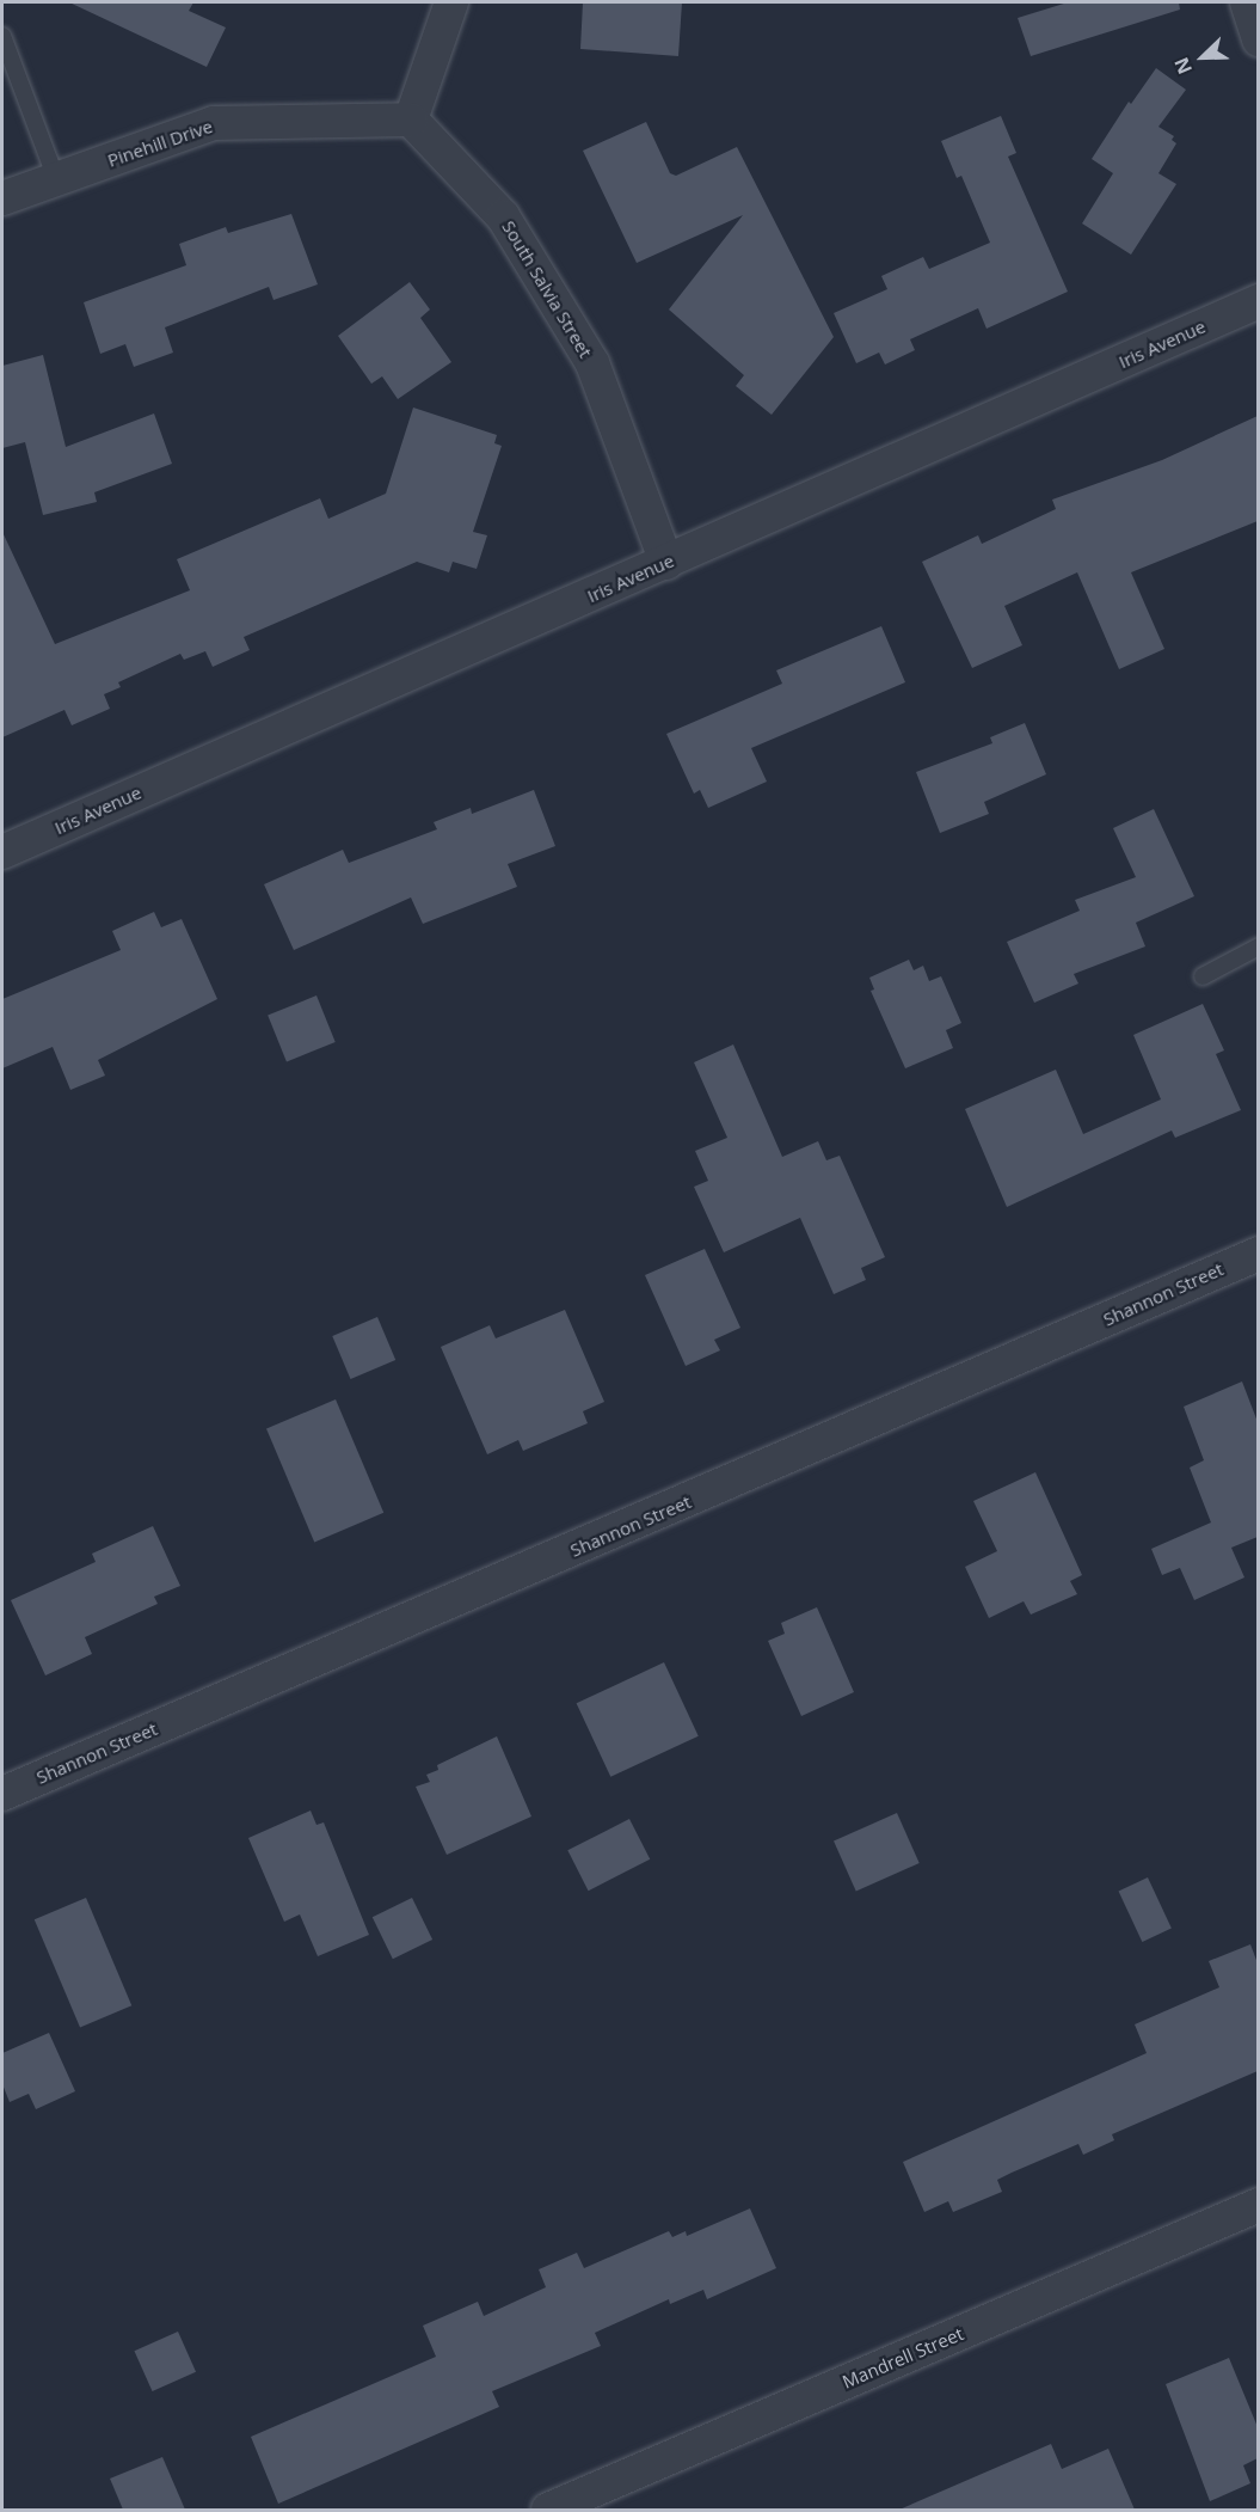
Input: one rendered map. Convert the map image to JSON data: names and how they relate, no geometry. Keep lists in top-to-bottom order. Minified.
{"streets":{"street":["Pinehill Drive","South Salvia Street","Iris Avenue","Shannon Street","Mandrell Street"]},"crossings":[["Pinehill Drive","South Salvia Street"],["South Salvia Street","Iris Avenue"]],"north":"bottom left"}
